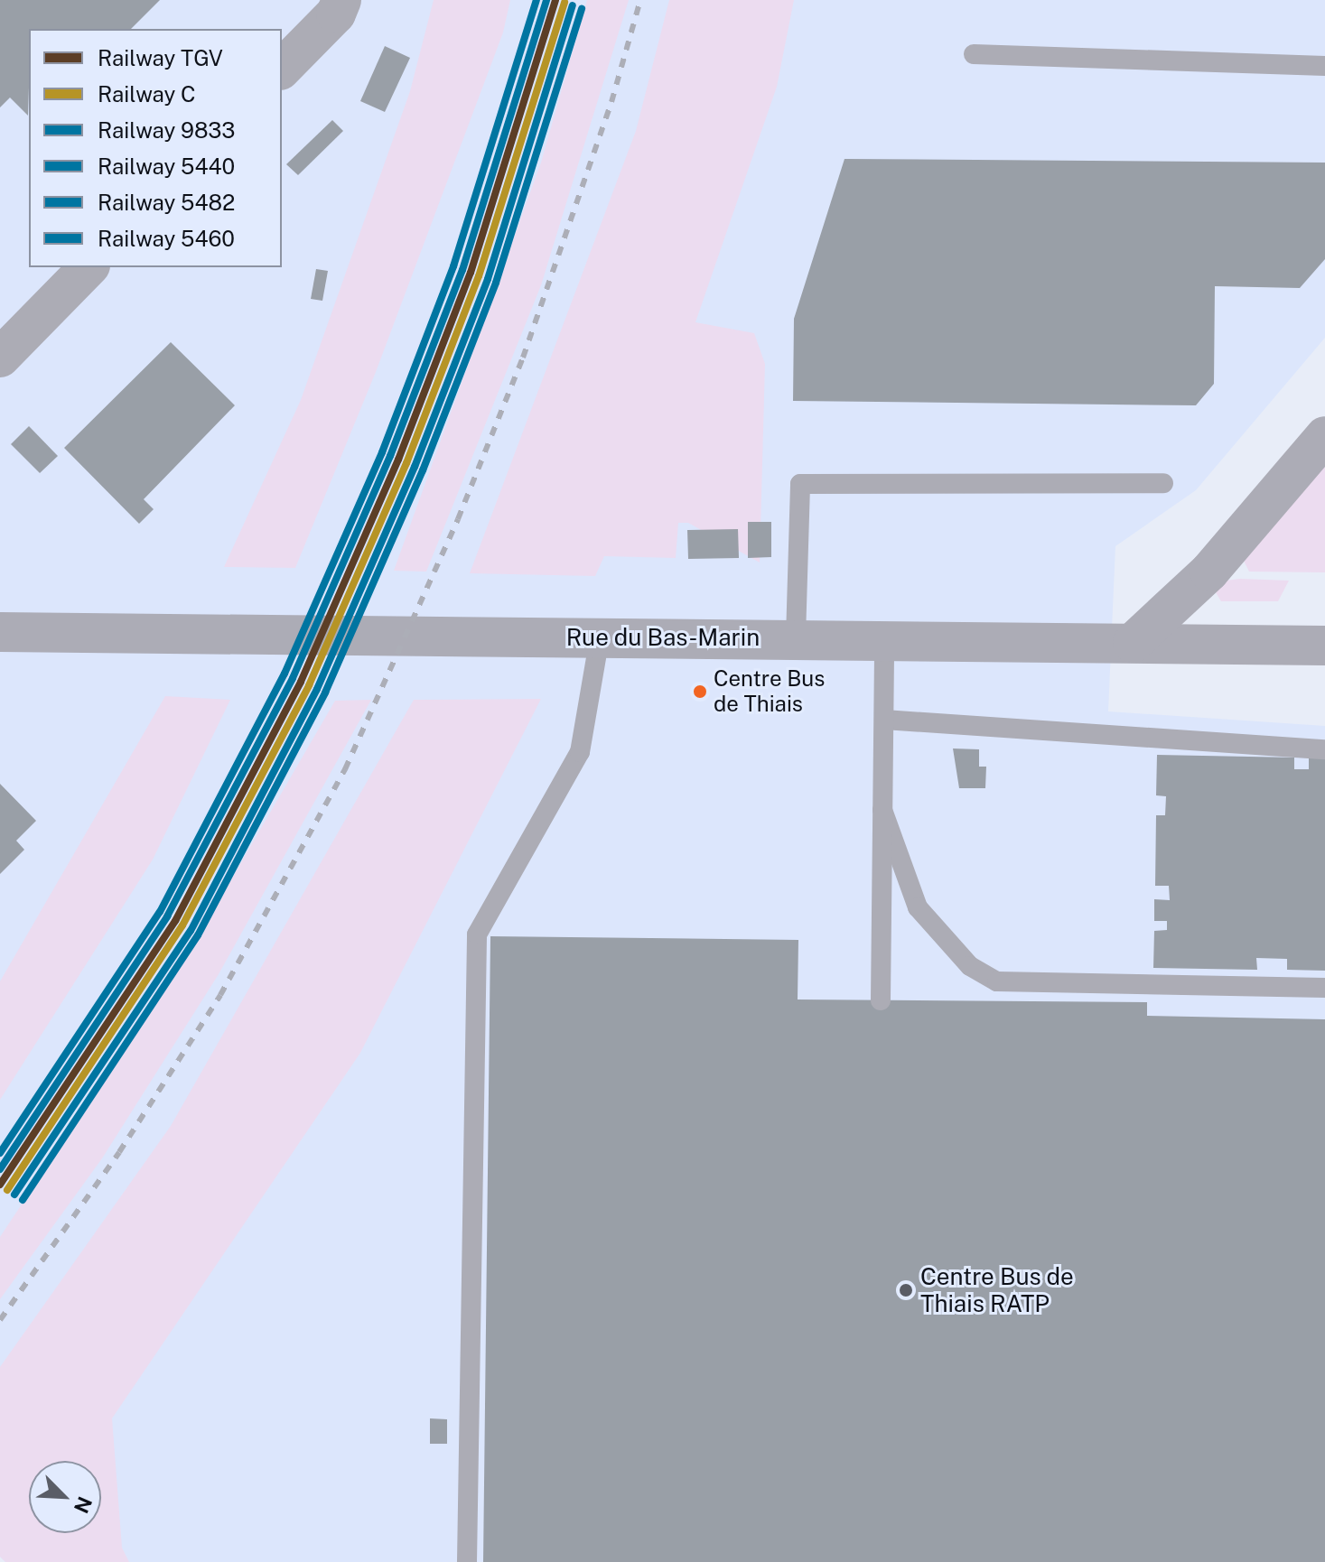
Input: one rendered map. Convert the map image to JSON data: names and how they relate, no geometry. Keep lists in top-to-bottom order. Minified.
{"streets":{"main road":["Rue du Bas-Marin"]},"places":["Centre Bus de Thiais","Centre Bus de Thiais RATP"],"lines":["rail line TGV","rail line 9833","rail line 5482","rail line C","rail line 5440","rail line 5460"],"legend":["Railway TGV","Railway C","Railway 9833","Railway 5440","Railway 5482","Railway 5460"],"north":"bottom right"}
